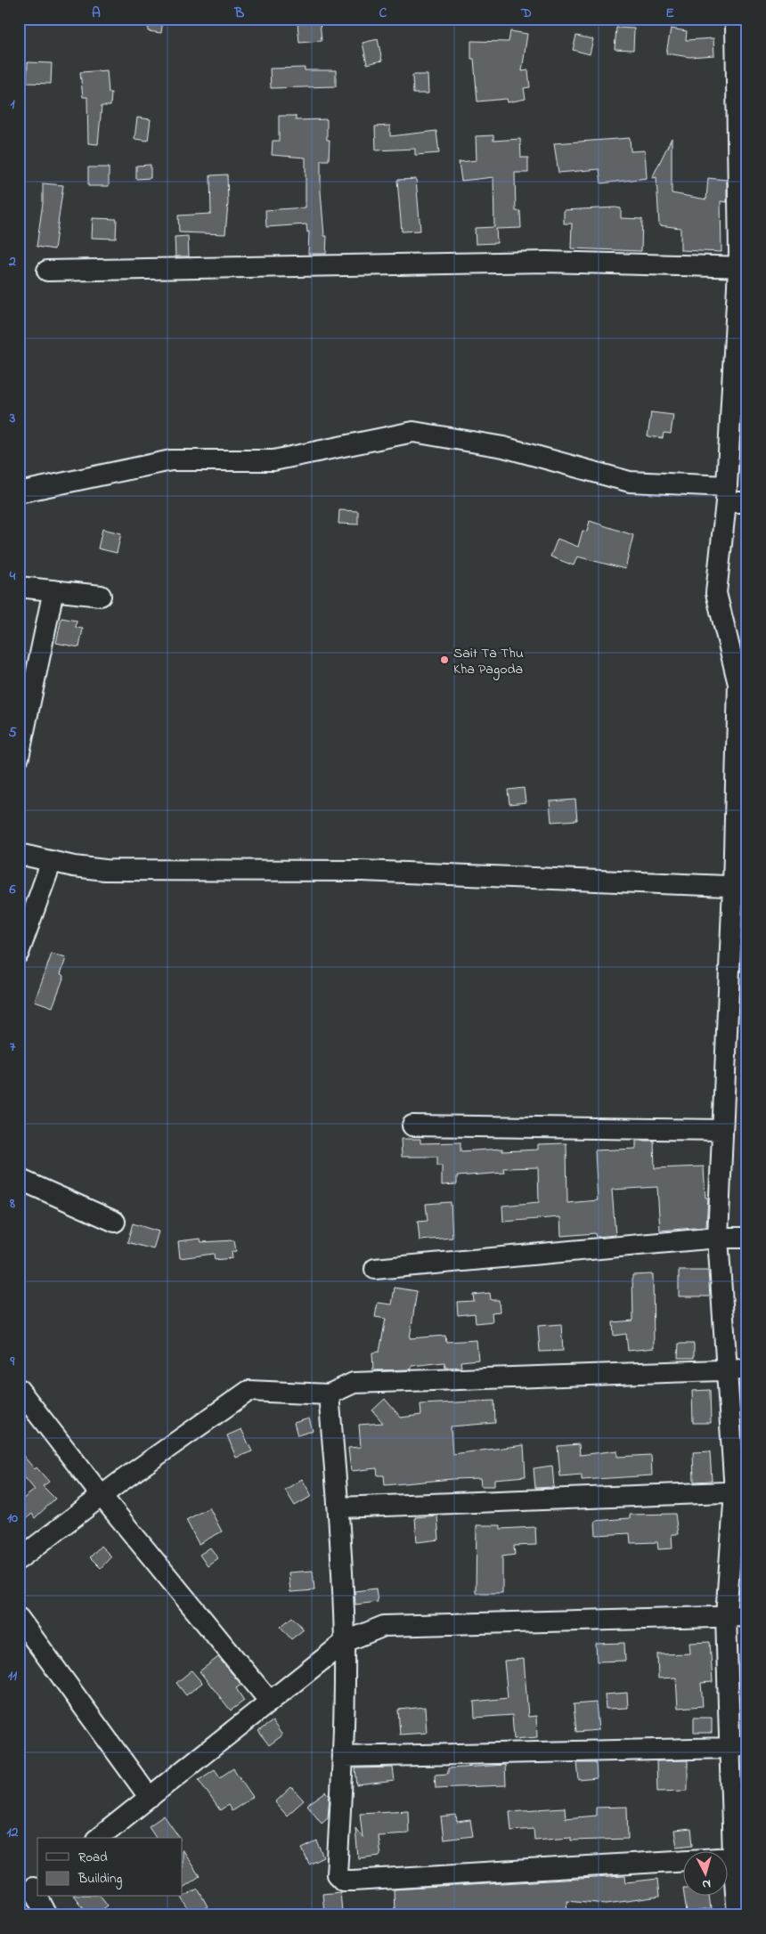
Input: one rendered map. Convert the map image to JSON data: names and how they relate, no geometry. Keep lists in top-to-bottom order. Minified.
{"places":["Sait Ta Thu Kha Pagoda"],"legend":["Road","Building"],"north":"bottom","grid":{"columns":["A","B","C","D","E"],"rows":["1","2","3","4","5","6","7","8","9","10","11","12"]}}
